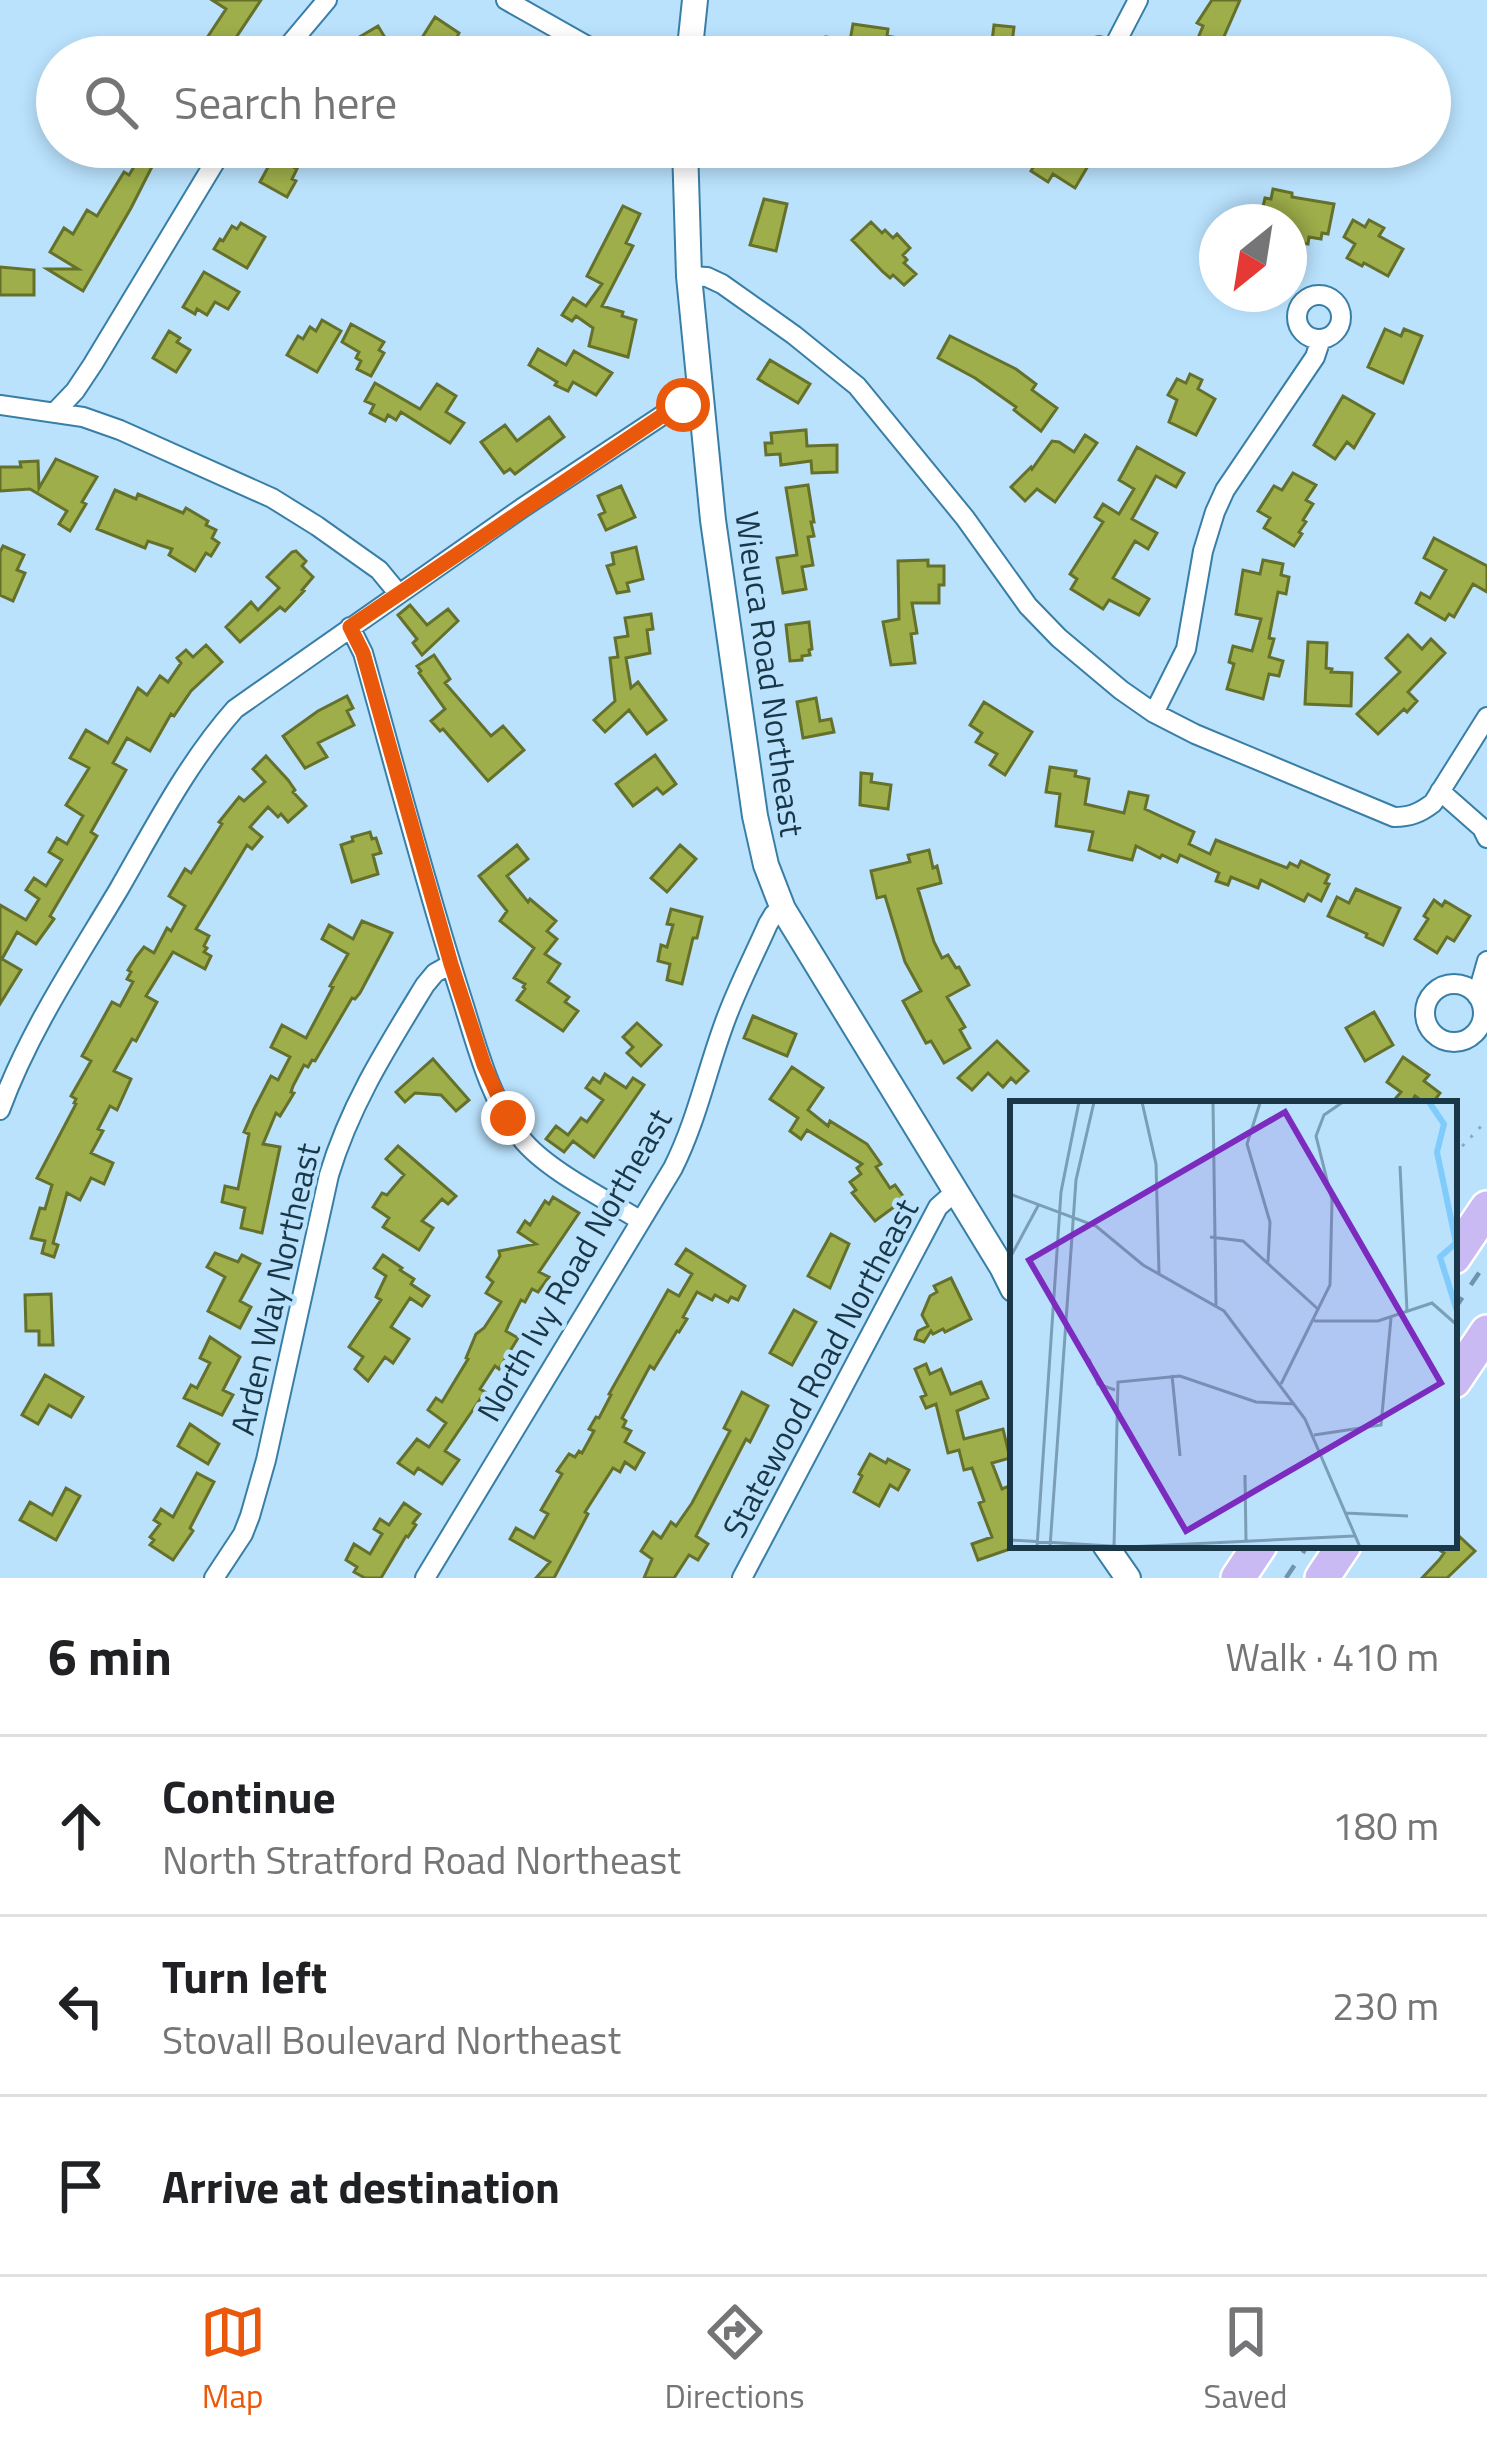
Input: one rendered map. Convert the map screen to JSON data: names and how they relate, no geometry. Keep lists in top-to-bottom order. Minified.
{"streets":{"street":["Wieuca Road Northeast","North Ivy Road Northeast","Arden Way Northeast","Statewood Road Northeast"]},"crossings":[["Wieuca Road Northeast","North Ivy Road Northeast"],["Wieuca Road Northeast","Statewood Road Northeast"]],"north":"bottom left","page":{"search":"Search here","heading":["6 min","Walk · 410 m"],"list":[["Continue","North Stratford Road Northeast","180 m"],["Turn left","Stovall Boulevard Northeast","230 m"],"Arrive at destination"],"nav":["Map","Directions","Saved"]}}
